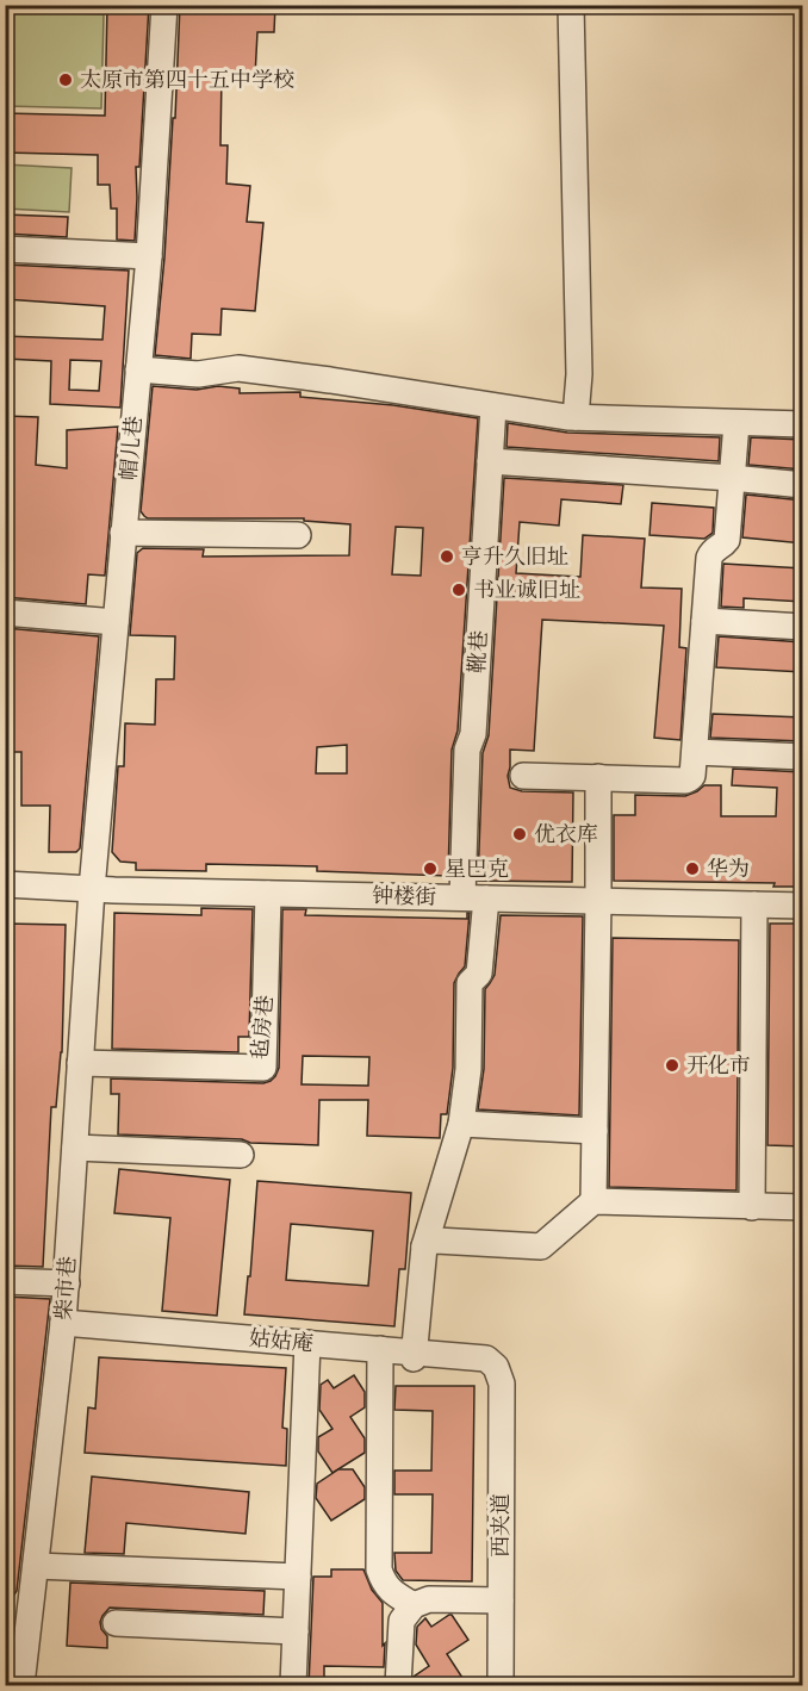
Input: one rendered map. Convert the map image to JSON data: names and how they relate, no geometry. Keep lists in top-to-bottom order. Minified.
{"streets":{"street":["帽儿巷","靴巷","钟楼街","毡房巷","柴市巷","姑姑庵","西夹道"]},"crossings":[["帽儿巷","钟楼街"],["帽儿巷","柴市巷"],["靴巷","钟楼街"],["靴巷","姑姑庵"],["钟楼街","毡房巷"],["钟楼街","柴市巷"],["毡房巷","柴市巷"],["柴市巷","姑姑庵"],["姑姑庵","西夹道"]],"places":["太原市第四十五中学校","亨升久旧址","书业诚旧址","优衣库","星巴克","华为","开化市"]}
